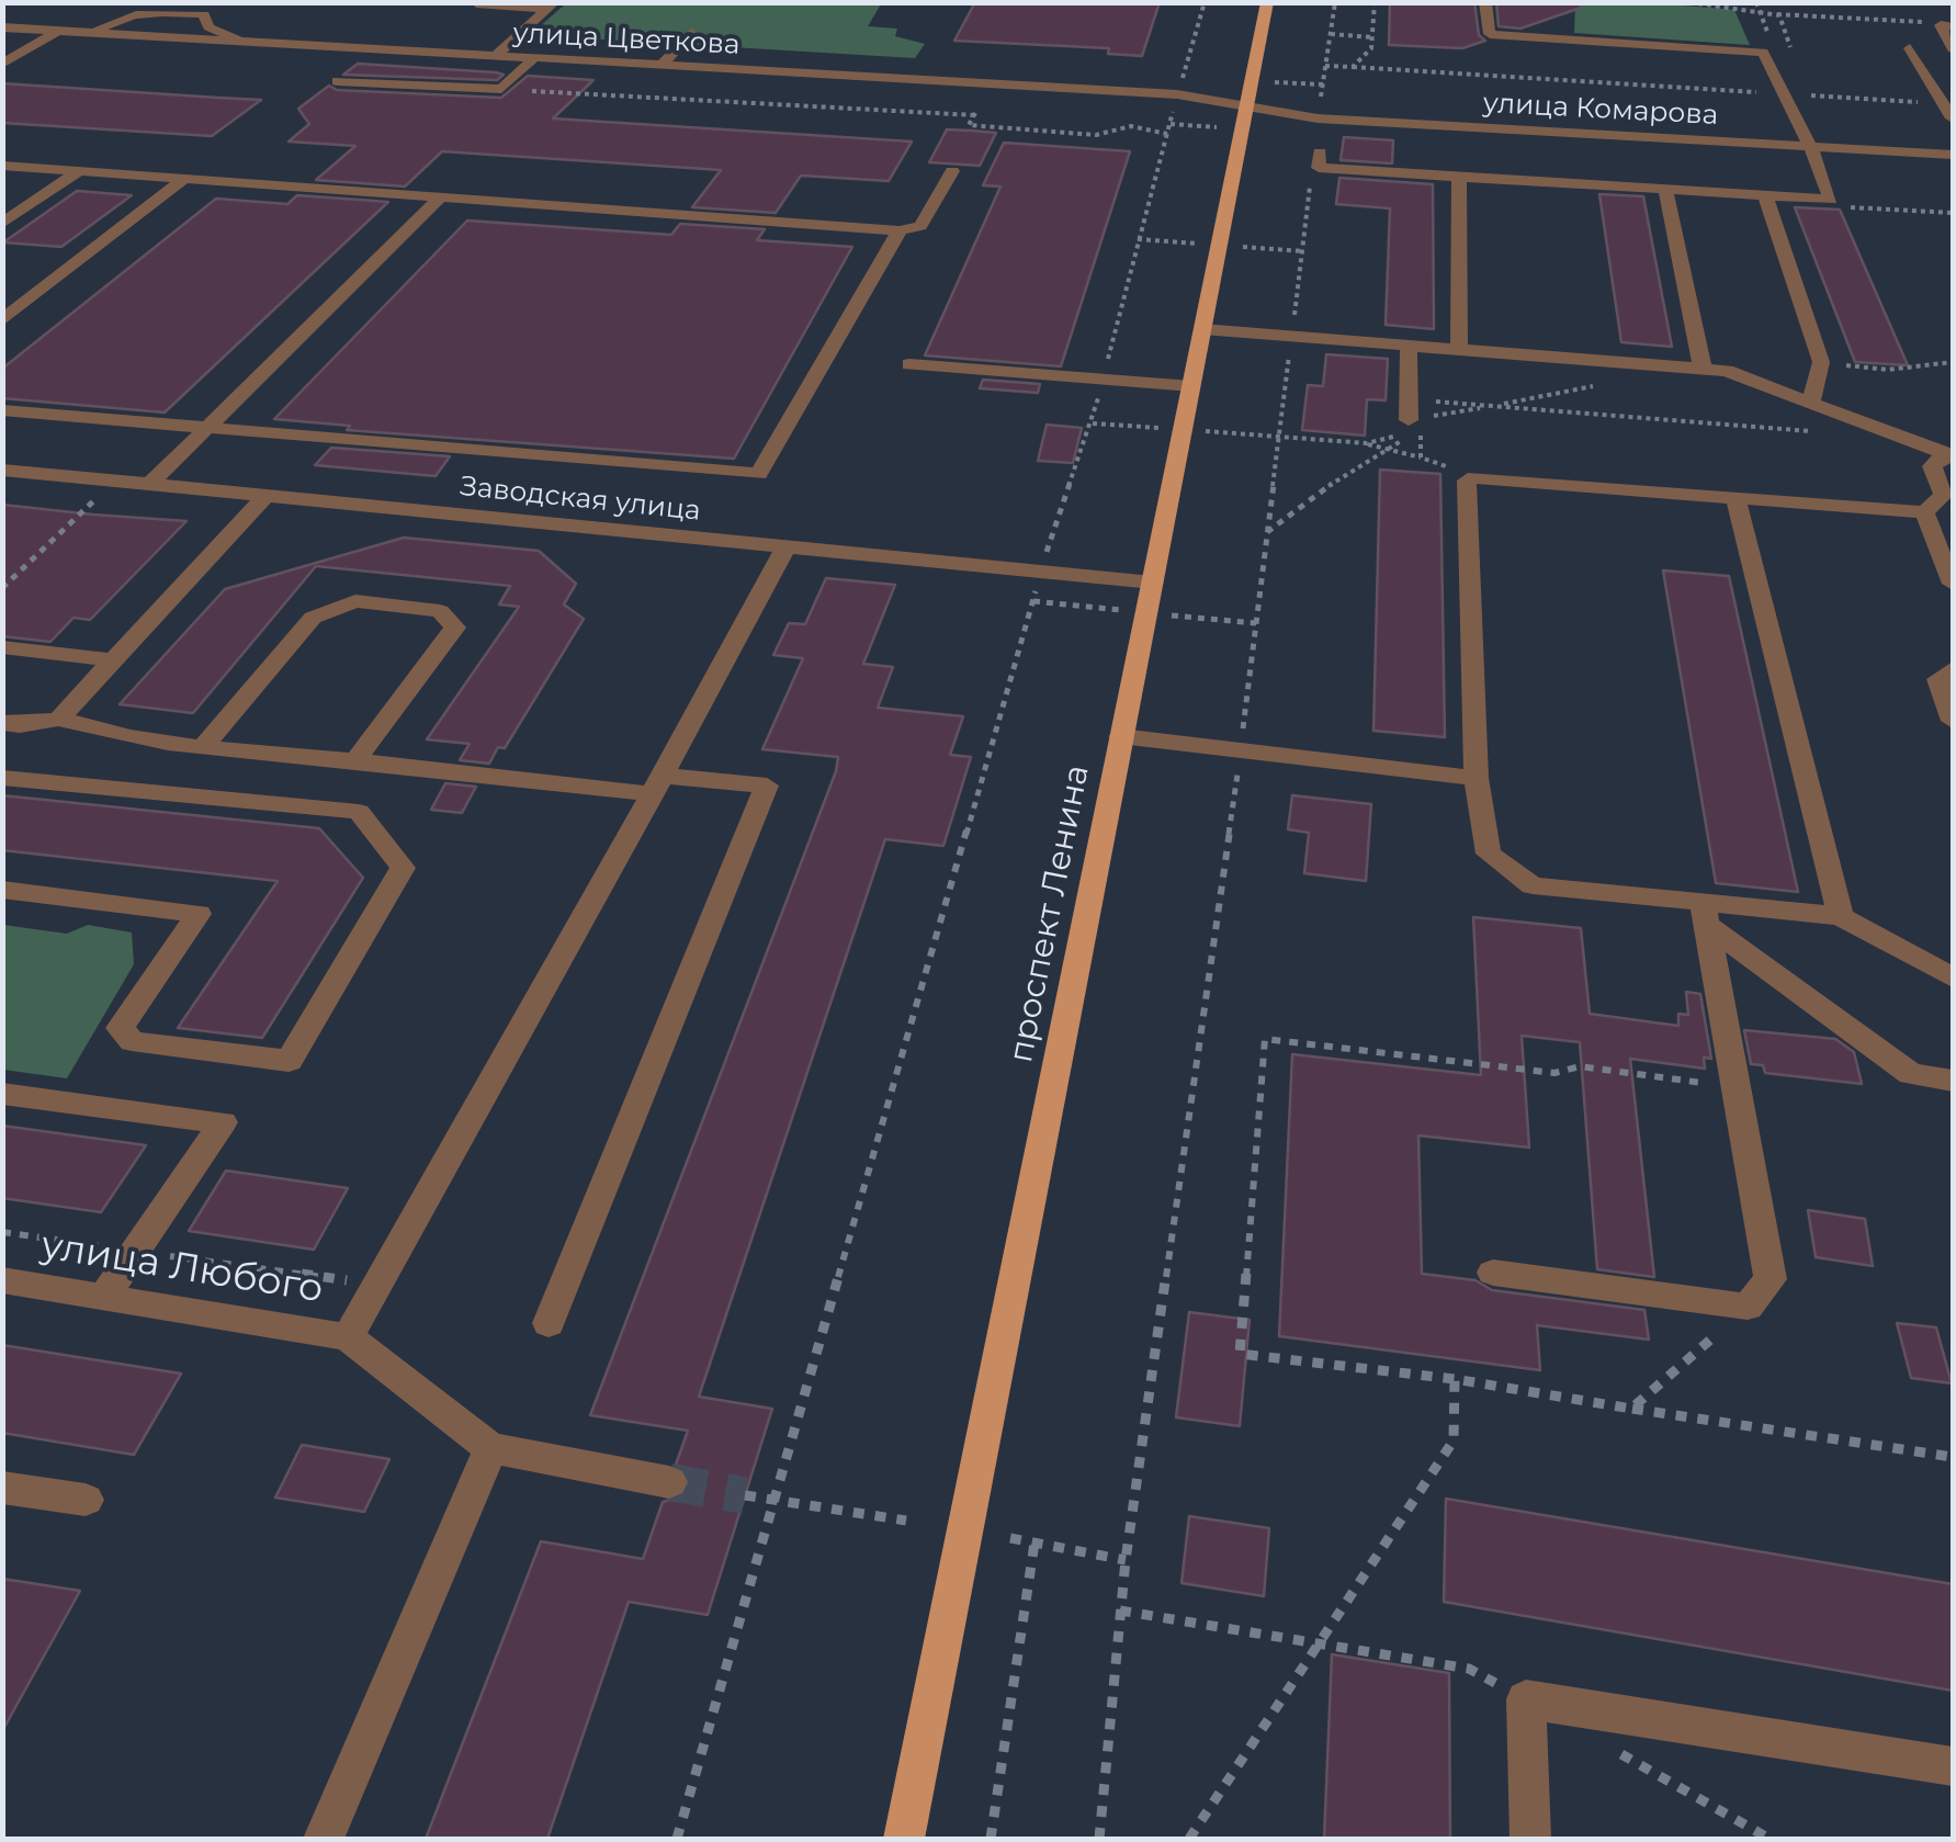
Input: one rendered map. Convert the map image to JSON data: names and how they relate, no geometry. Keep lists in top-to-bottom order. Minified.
{"streets":{"main road":["проспект Ленина"],"street":["улица Цветкова","улица Комарова","Заводская улица","улица Любого"]},"crossings":[["улица Цветкова","улица Комарова"],["улица Цветкова","проспект Ленина"],["улица Комарова","проспект Ленина"],["Заводская улица","проспект Ленина"]]}
